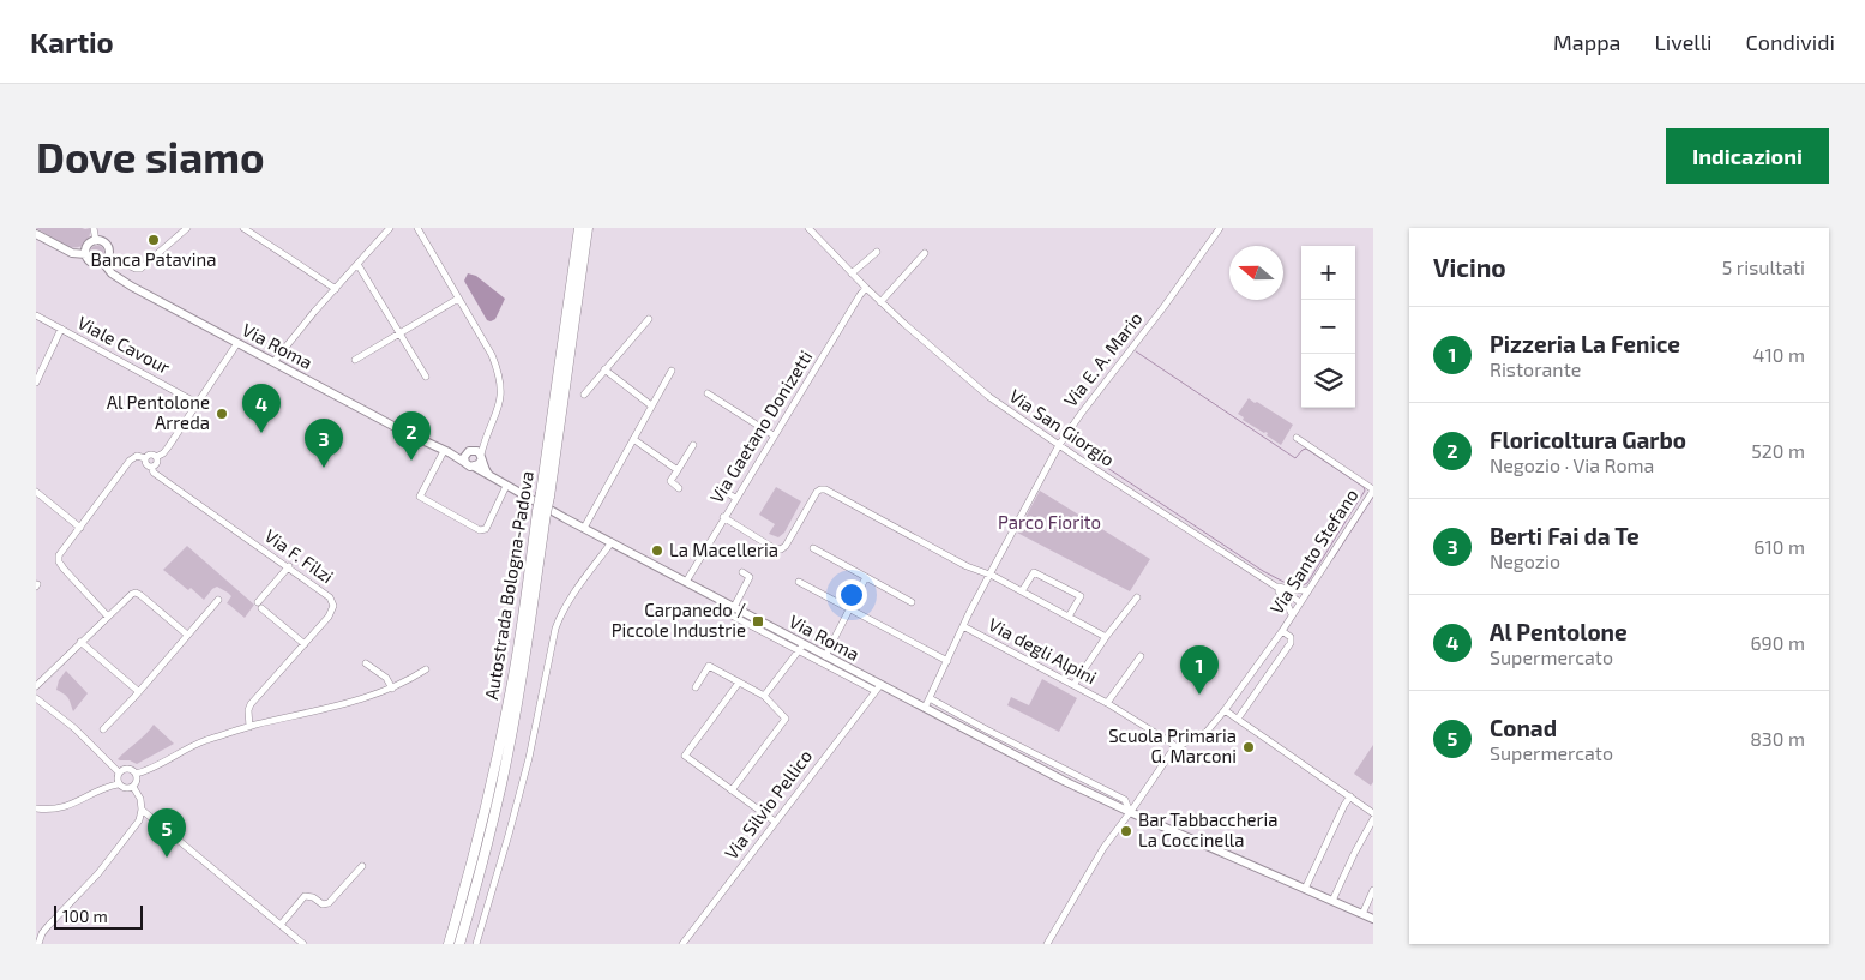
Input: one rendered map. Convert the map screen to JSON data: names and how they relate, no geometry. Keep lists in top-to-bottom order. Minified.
{"streets":{"highway":["Autostrada Bologna-Padova"],"main road":["Via Roma"],"street":["Viale Cavour","Via E. A. Mario","Via Gaetano Donizetti","Via San Giorgio","Via Santo Stefano","Via F. Filzi","Via degli Alpini","Via Silvio Pellico"]},"crossings":[["Via Roma","Via E. A. Mario"],["Via Roma","Via Gaetano Donizetti"],["Via Roma","Via Santo Stefano"],["Via Roma","Via Silvio Pellico"],["Via E. A. Mario","Via San Giorgio"],["Via E. A. Mario","Via degli Alpini"],["Via Gaetano Donizetti","Via San Giorgio"],["Via San Giorgio","Via Santo Stefano"],["Via Santo Stefano","Via degli Alpini"]],"parks":["Parco Fiorito"],"places":{"other":["Banca Patavina","Al Pentolone Arreda","La Macelleria","Scuola Primaria G. Marconi","Bar Tabbaccheria La Coccinella"],"transit":["Carpanedo / Piccole Industrie"]},"scale_bar":"100 m","north":"left","page":{"header":"Kartio","nav":["Mappa","Livelli","Condividi"],"buttons":"Indicazioni","title":"Dove siamo","heading":["Vicino","5 risultati"],"map_buttons":["+","−"],"list":[{"mark":"1","name":"Pizzeria La Fenice","note":"Ristorante","value":"410 m"},{"mark":"2","name":"Floricoltura Garbo","note":"Negozio · Via Roma","value":"520 m"},{"mark":"3","name":"Berti Fai da Te","note":"Negozio","value":"610 m"},{"mark":"4","name":"Al Pentolone","note":"Supermercato","value":"690 m"},{"mark":"5","name":"Conad","note":"Supermercato","value":"830 m"}],"pins":["4","2","3","1","5"],"scale":"100 m"}}
